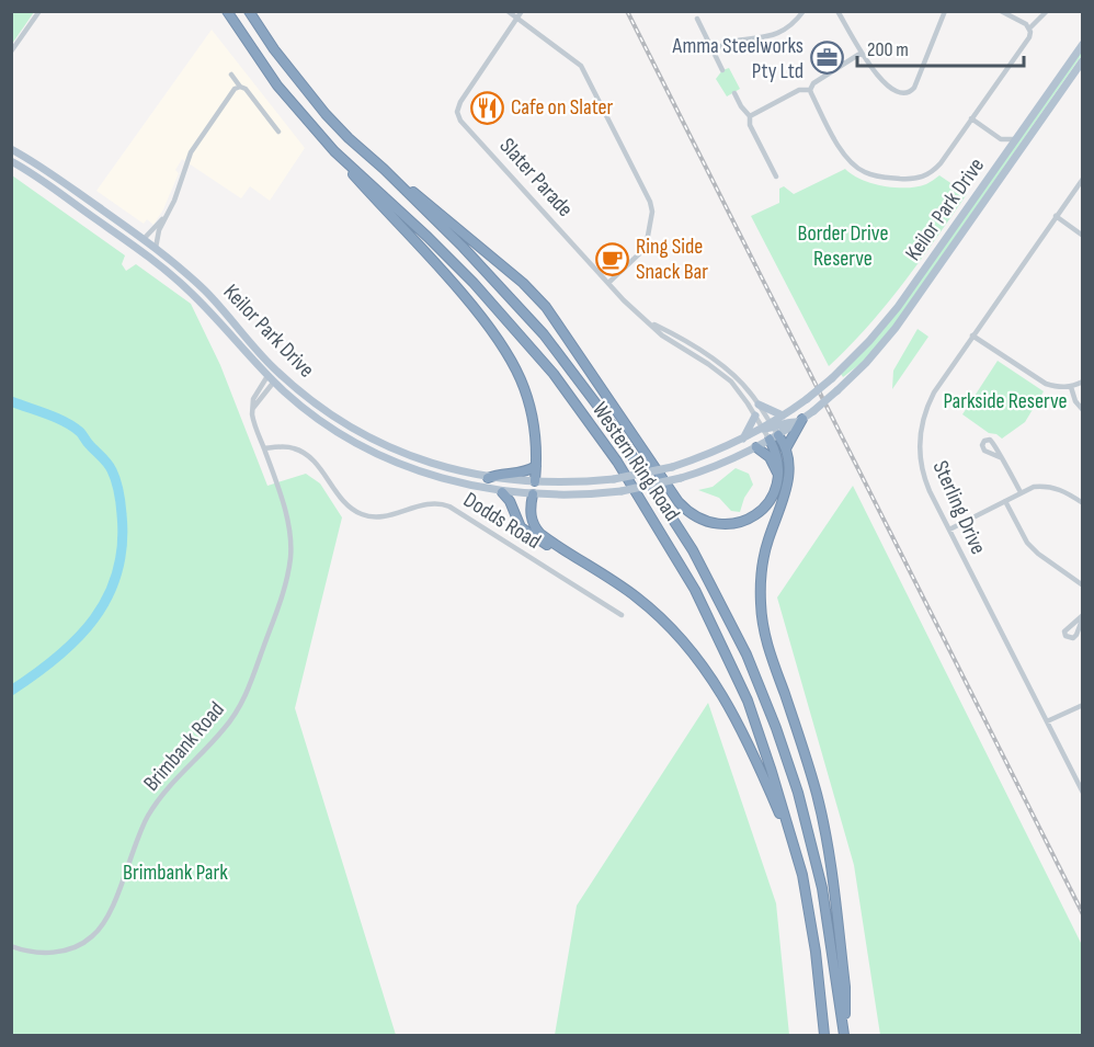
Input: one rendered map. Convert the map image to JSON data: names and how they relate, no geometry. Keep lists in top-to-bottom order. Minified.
{"streets":{"highway":["Western Ring Road"],"main road":["Keilor Park Drive"],"street":["Slater Parade","Sterling Drive","Dodds Road","Brimbank Road"]},"crossings":[["Slater Parade","Keilor Park Drive"],["Keilor Park Drive","Brimbank Road"],["Dodds Road","Brimbank Road"]],"parks":["Border Drive Reserve","Parkside Reserve","Brimbank Park"],"places":{"office":["Amma Steelworks Pty Ltd"],"restaurant":["Cafe on Slater"],"cafe":["Ring Side Snack Bar"]},"scale_bar":"200 m"}
